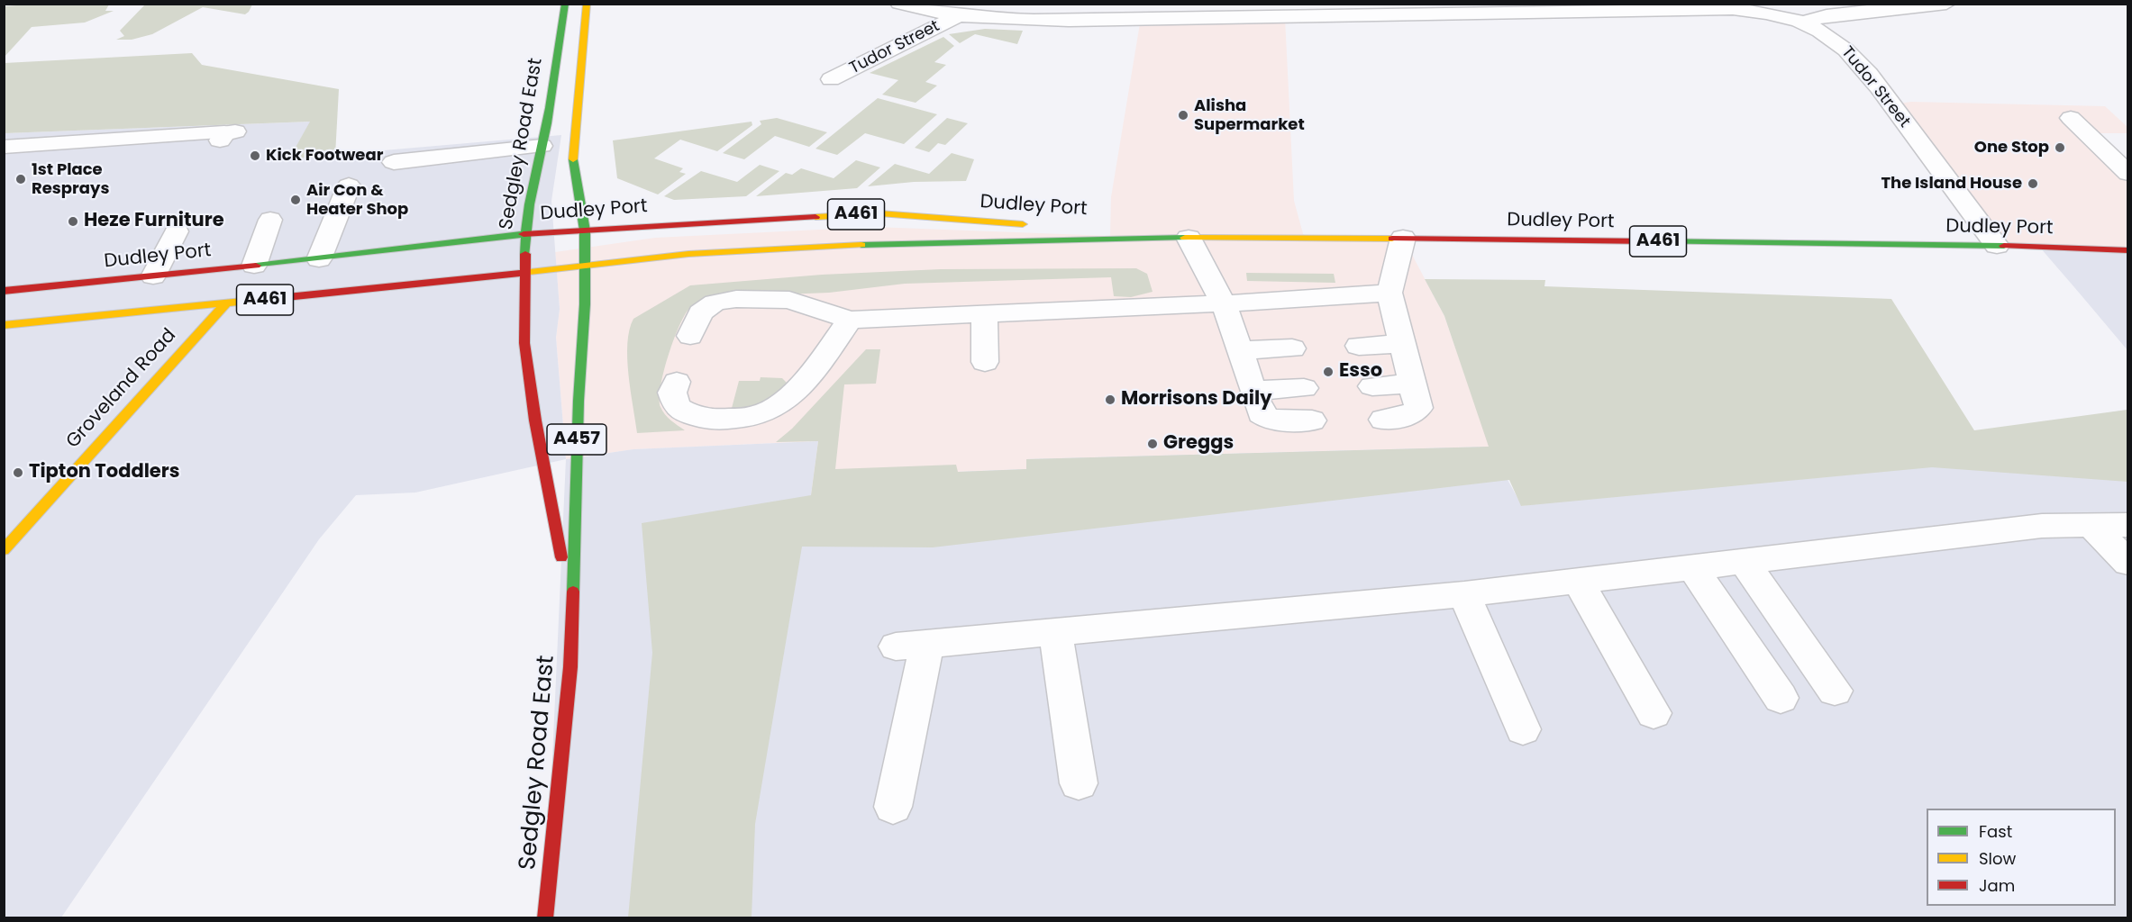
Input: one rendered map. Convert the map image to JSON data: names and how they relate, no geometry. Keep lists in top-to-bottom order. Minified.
{"streets":{"main road":["Sedgley Road East","Dudley Port","A461","Groveland Road","A457"],"street":["Tudor Street"]},"crossings":[["Tudor Street","Dudley Port"],["Sedgley Road East","Dudley Port"],["Dudley Port","Groveland Road"]],"places":["Alisha Supermarket","One Stop","Kick Footwear","1st Place Resprays","The Island House","Air Con & Heater Shop","Heze Furniture","Esso","Morrisons Daily","Greggs","Tipton Toddlers"],"legend":["Fast","Slow","Jam"]}
